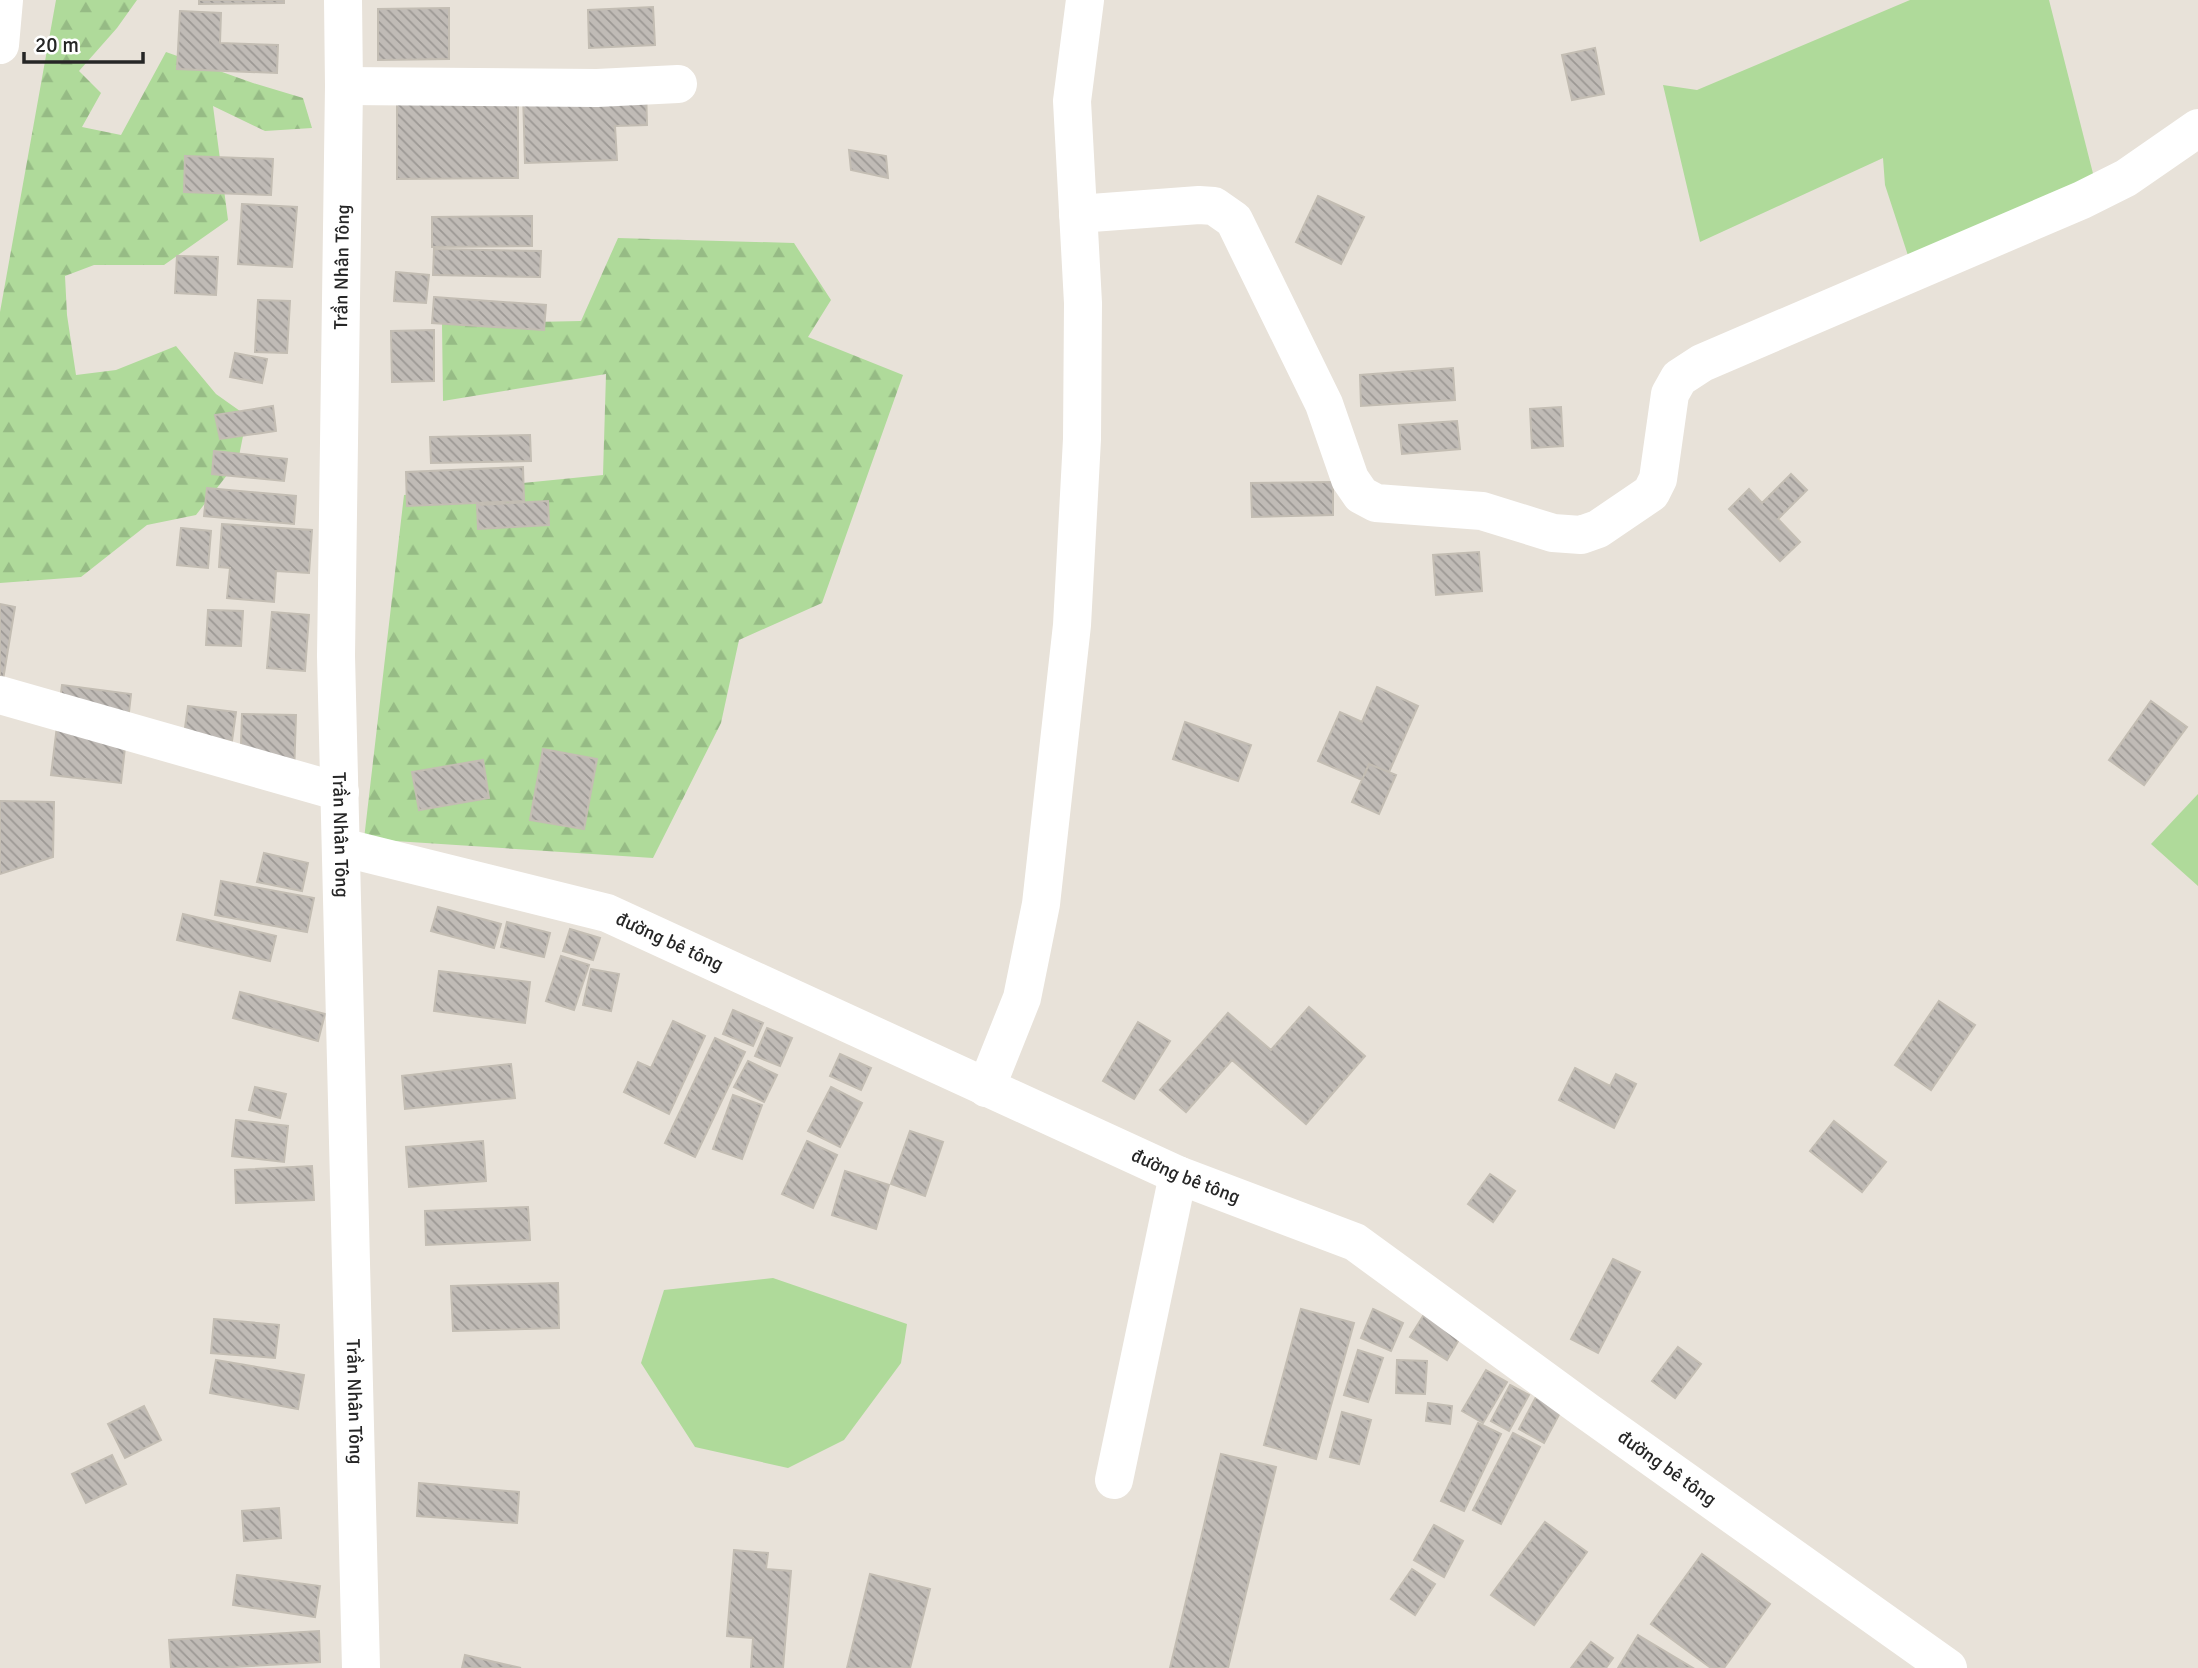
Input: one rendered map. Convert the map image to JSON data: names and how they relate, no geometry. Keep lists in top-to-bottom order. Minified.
{"streets":{"street":["Trần Nhân Tông","đường bê tông"]},"crossings":[["Trần Nhân Tông","đường bê tông"]],"scale_bar":"20 m"}
